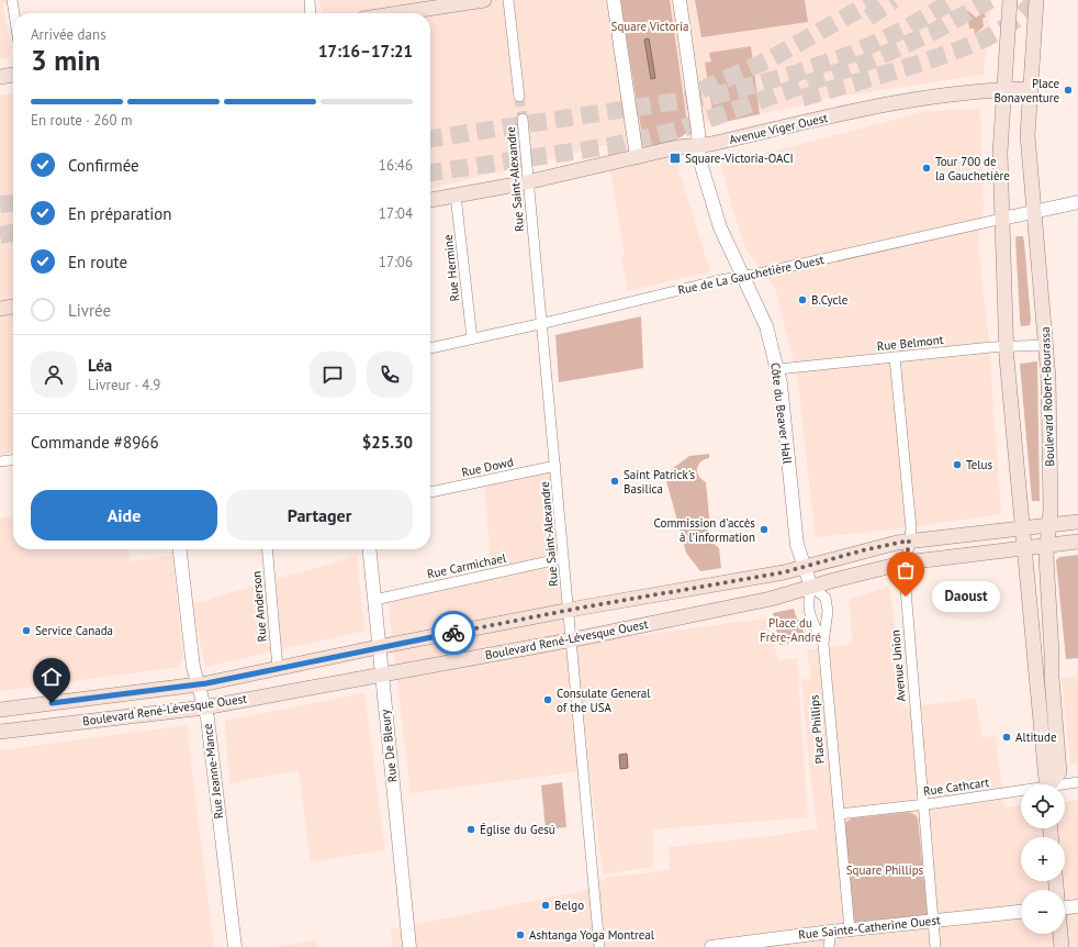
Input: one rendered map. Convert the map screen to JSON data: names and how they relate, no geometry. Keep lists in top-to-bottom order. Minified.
{"streets":{"main road":["Avenue Viger Ouest","Boulevard Robert-Bourassa","Boulevard René-Lévesque Ouest"],"street":["Rue Saint-Alexandre","Rue Hermine","Rue de La Gauchetière Ouest","Rue Belmont","Côte du Beaver Hall","Rue Dowd","Rue Carmichael","Rue Anderson","Avenue Union","Place Phillips","Rue De Bleury","Rue Jeanne-Mance","Rue Cathcart","Rue Sainte-Catherine Ouest"]},"crossings":[["Avenue Viger Ouest","Rue Saint-Alexandre"],["Avenue Viger Ouest","Rue Hermine"],["Avenue Viger Ouest","Boulevard Robert-Bourassa"],["Avenue Viger Ouest","Côte du Beaver Hall"],["Rue Saint-Alexandre","Rue de La Gauchetière Ouest"],["Rue Saint-Alexandre","Rue Dowd"],["Rue Saint-Alexandre","Rue Carmichael"],["Rue Saint-Alexandre","Boulevard René-Lévesque Ouest"],["Rue Hermine","Rue de La Gauchetière Ouest"],["Rue de La Gauchetière Ouest","Boulevard Robert-Bourassa"],["Rue de La Gauchetière Ouest","Côte du Beaver Hall"],["Rue Belmont","Boulevard Robert-Bourassa"],["Rue Belmont","Côte du Beaver Hall"],["Rue Belmont","Avenue Union"],["Boulevard Robert-Bourassa","Boulevard René-Lévesque Ouest"],["Côte du Beaver Hall","Boulevard René-Lévesque Ouest"],["Rue Carmichael","Rue De Bleury"],["Rue Anderson","Boulevard René-Lévesque Ouest"],["Boulevard René-Lévesque Ouest","Avenue Union"],["Boulevard René-Lévesque Ouest","Rue De Bleury"],["Boulevard René-Lévesque Ouest","Rue Jeanne-Mance"],["Avenue Union","Rue Cathcart"],["Avenue Union","Rue Sainte-Catherine Ouest"],["Place Phillips","Rue Cathcart"],["Place Phillips","Rue Sainte-Catherine Ouest"]],"parks":["Square Victoria","Place du Frère-André","Square Phillips"],"places":{"other":["Place Bonaventure","Tour 700 de la Gauchetière","B.Cycle","Telus","Saint Patrick's Basilica","Commission d'accès à l'information","Daoust","Service Canada","Consulate General of the USA","Altitude","Église du Gesú","Belgo","Ashtanga Yoga Montreal"],"transit":["Square-Victoria-OACI"]},"page":{"heading":["3 min","Arrivée dans","17:16–17:21"],"panel":["Léa","Livreur · 4.9","Commande #8966","$25.30"],"bar":"En route · 260 m","list":[["Confirmée","16:46"],["En préparation","17:04"],["En route","17:06"],"Livrée"],"buttons":["Aide","Partager"],"bubble":"Daoust","map_buttons":["+","−"]}}
